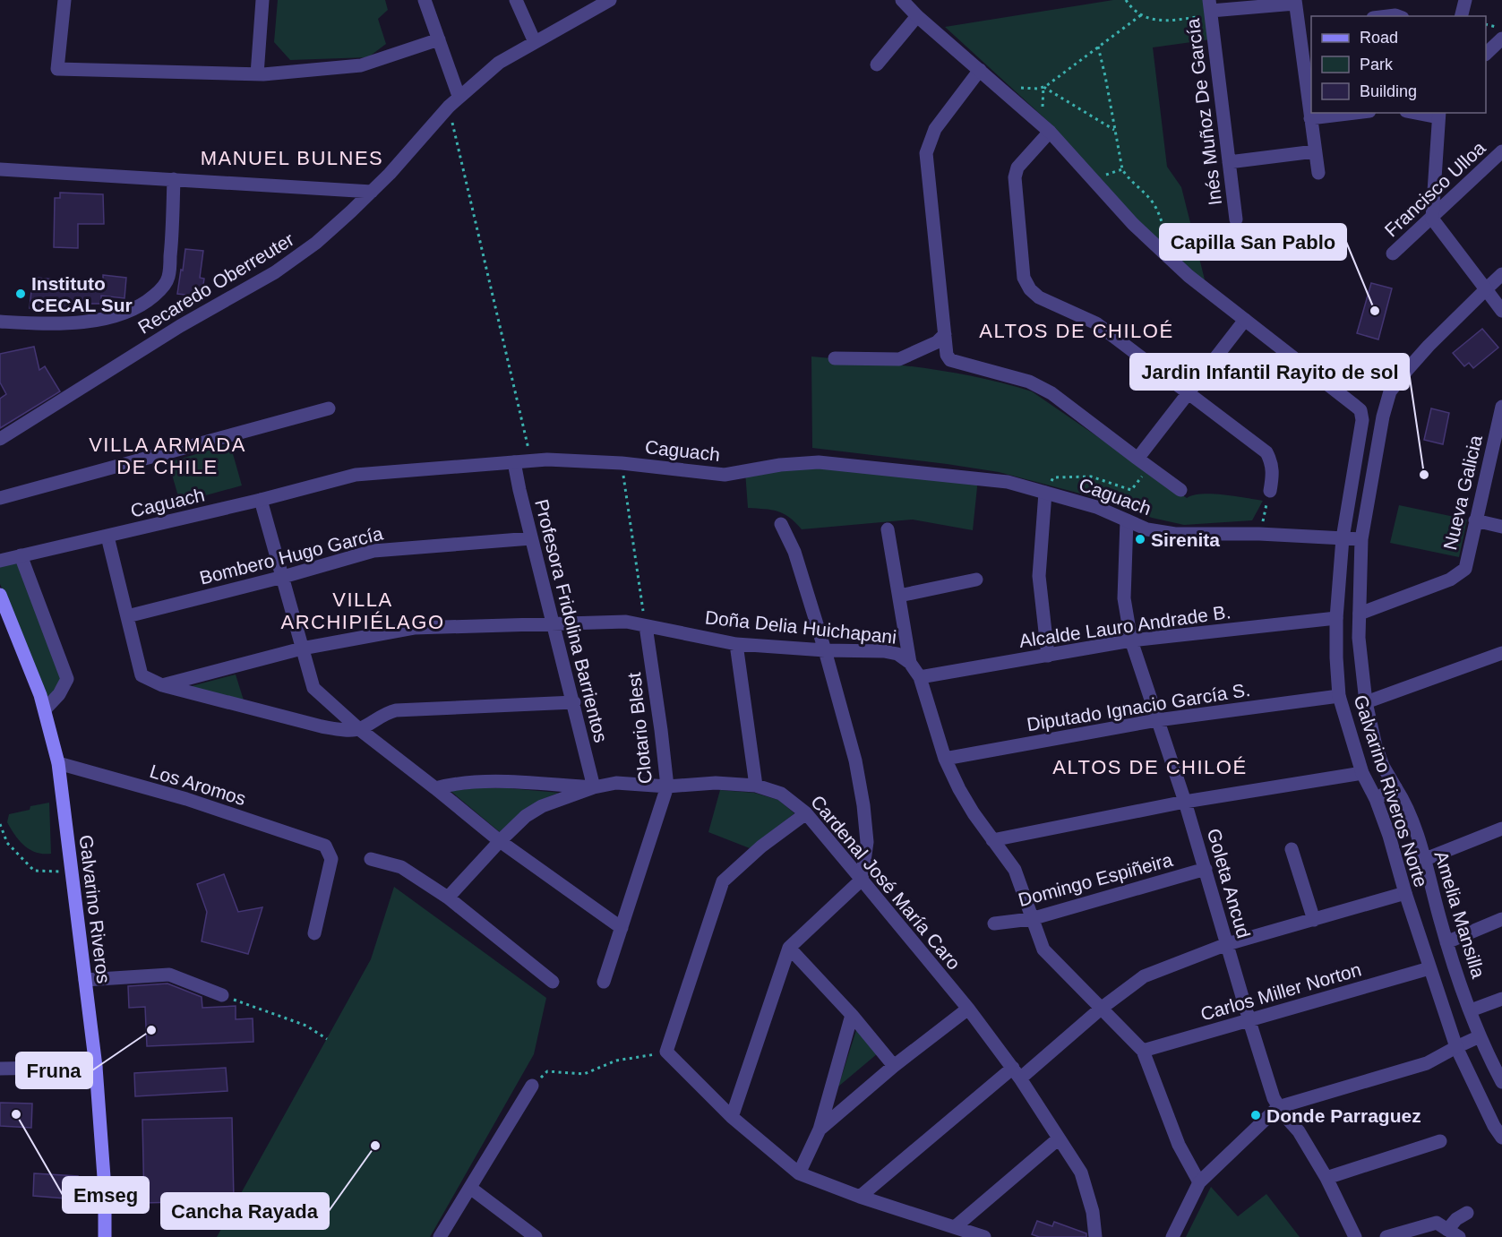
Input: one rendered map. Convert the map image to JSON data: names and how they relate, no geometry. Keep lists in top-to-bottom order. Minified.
{"streets":{"main road":["Galvarino Riveros"],"street":["Inés Muñoz De García","Francisco Ulloa","Recaredo Oberreuter","Caguach","Nueva Galicia","Bombero Hugo García","Profesora Fridolina Barrientos","Alcalde Lauro Andrade B.","Doña Delia Huichapani","Diputado Ignacio García S.","Clotario Blest","Los Aromos","Galvarino Riveros Norte","Domingo Espiñeira","Cardenal José María Caro","Goleta Ancud","Amelia Mansilla","Carlos Miller Norton"]},"crossings":[["Caguach","Profesora Fridolina Barrientos"],["Caguach","Galvarino Riveros Norte"],["Caguach","Goleta Ancud"],["Caguach","Amelia Mansilla"],["Nueva Galicia","Amelia Mansilla"],["Bombero Hugo García","Profesora Fridolina Barrientos"],["Profesora Fridolina Barrientos","Doña Delia Huichapani"],["Profesora Fridolina Barrientos","Cardenal José María Caro"],["Alcalde Lauro Andrade B.","Galvarino Riveros Norte"],["Alcalde Lauro Andrade B.","Goleta Ancud"],["Doña Delia Huichapani","Clotario Blest"],["Diputado Ignacio García S.","Galvarino Riveros Norte"],["Diputado Ignacio García S.","Goleta Ancud"],["Clotario Blest","Cardenal José María Caro"],["Los Aromos","Galvarino Riveros"],["Galvarino Riveros Norte","Carlos Miller Norton"],["Domingo Espiñeira","Goleta Ancud"],["Goleta Ancud","Carlos Miller Norton"]],"districts":["MANUEL BULNES","ALTOS DE CHILOÉ","VILLA ARMADA DE CHILE","VILLA ARCHIPIÉLAGO","ALTOS DE CHILOÉ"],"places":["Instituto CECAL Sur","Capilla San Pablo","Jardin Infantil Rayito de sol","Sirenita","Fruna","Emseg","Donde Parraguez","Cancha Rayada"],"legend":["Road","Park","Building"]}
